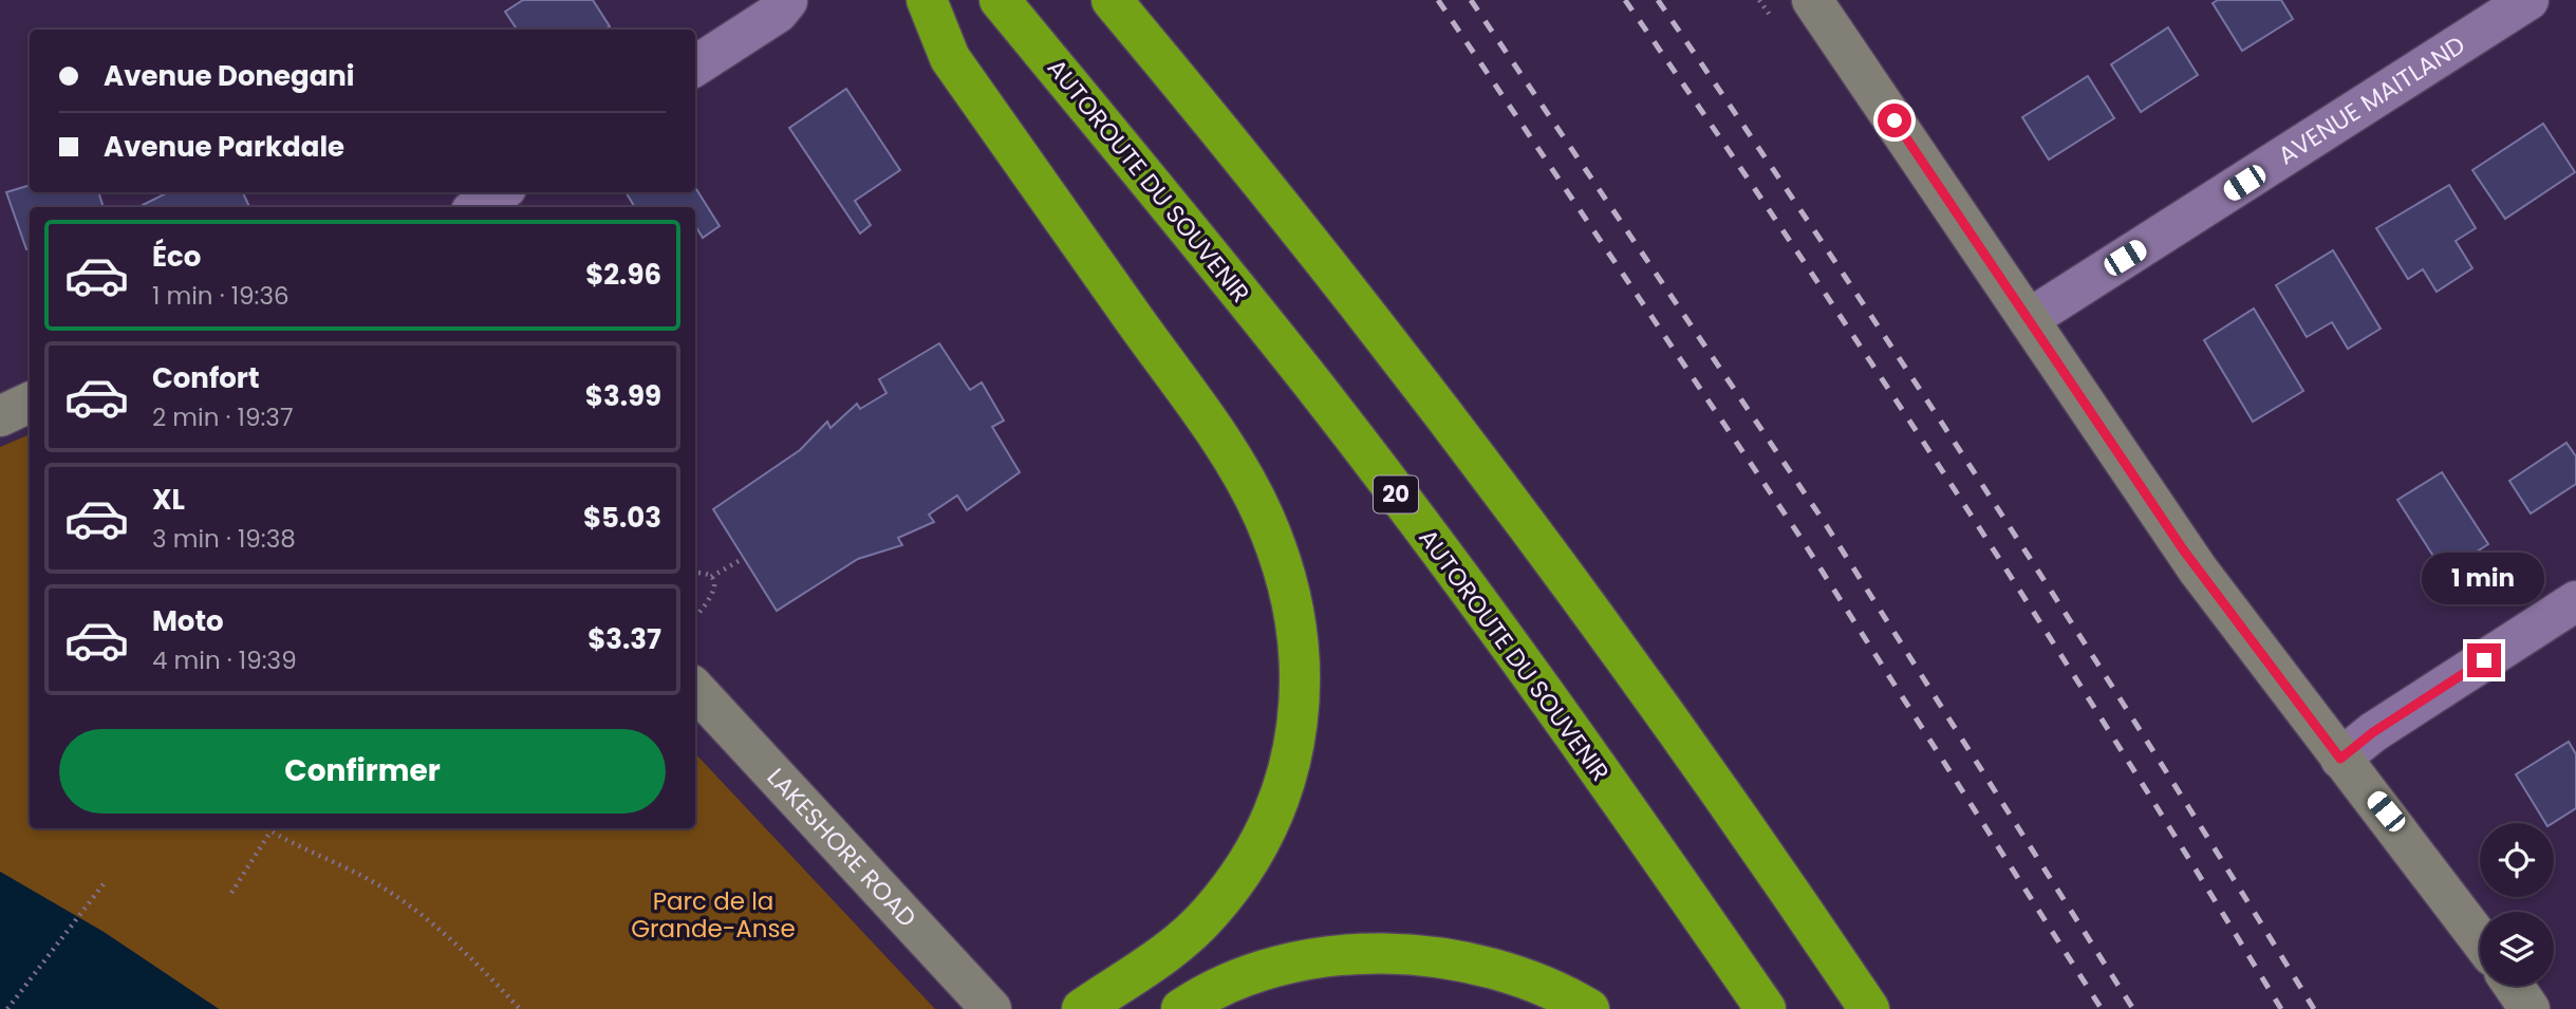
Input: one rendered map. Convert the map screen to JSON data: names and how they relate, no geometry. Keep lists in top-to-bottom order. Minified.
{"streets":{"highway":["AUTOROUTE DU SOUVENIR","20"],"street":["AVENUE MAITLAND","LAKESHORE ROAD"]},"parks":["Parc de la Grande-Anse"],"page":{"banner":["Avenue Donegani","Avenue Parkdale"],"list":[{"name":"Éco","note":"1 min · 19:36","value":"$2.96"},{"name":"Confort","note":"2 min · 19:37","value":"$3.99"},{"name":"XL","note":"3 min · 19:38","value":"$5.03"},{"name":"Moto","note":"4 min · 19:39","value":"$3.37"}],"bubble":"1 min","buttons":"Confirmer"}}
